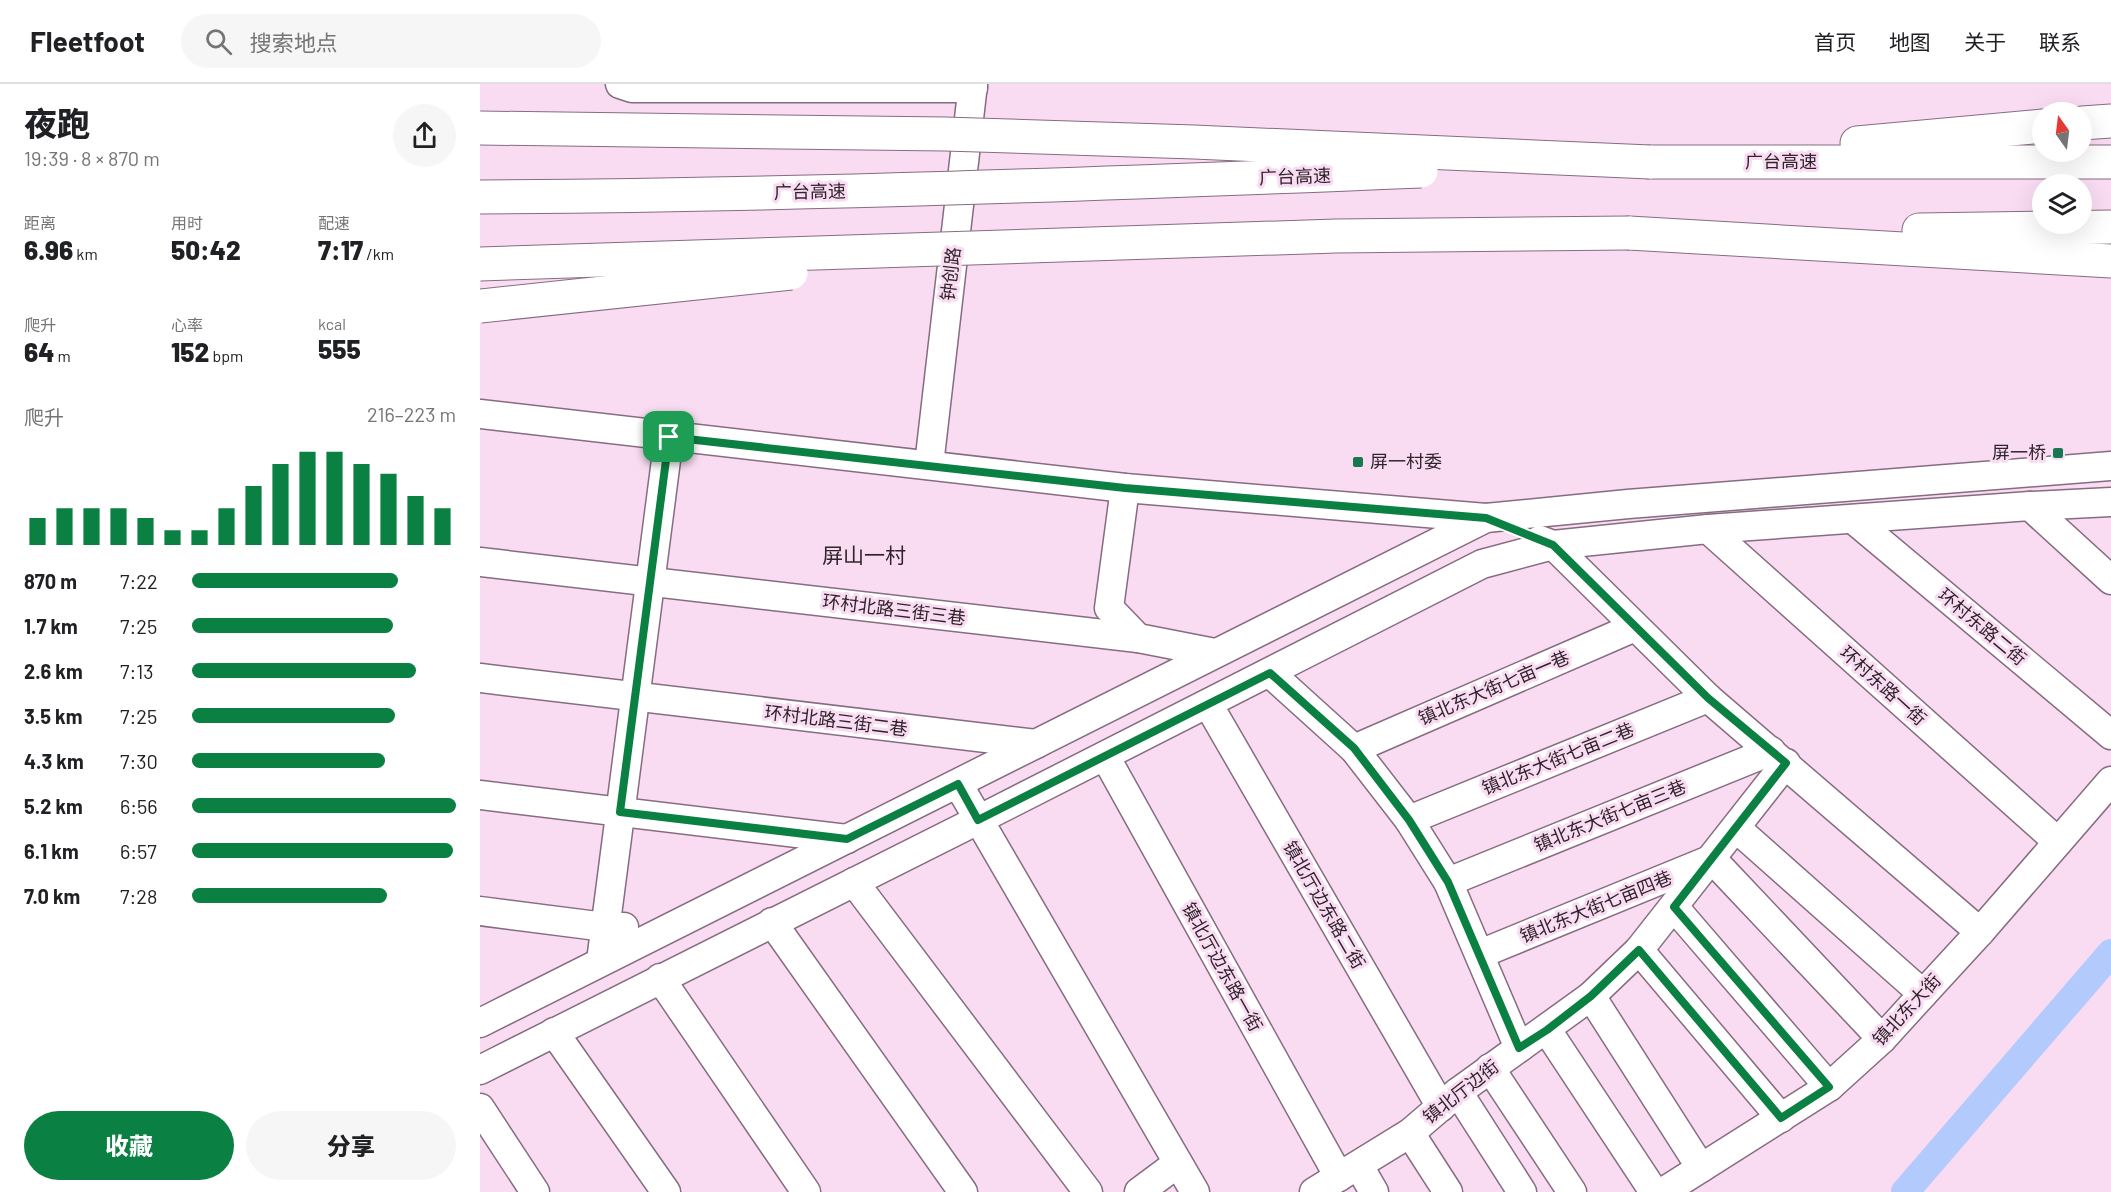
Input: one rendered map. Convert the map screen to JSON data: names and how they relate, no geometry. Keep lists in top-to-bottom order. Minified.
{"streets":{"highway":["广台高速"],"street":["钟创路","环村北路三街三巷","环村东路二街","环村东路一街","镇北东大街七亩一巷","环村北路三街二巷","镇北东大街七亩二巷","镇北东大街七亩三巷","镇北厅边东路二街","镇北东大街七亩四巷","镇北厅边东路一街","镇北东大街","镇北厅边街"]},"crossings":[["环村东路一街","镇北东大街"],["镇北东大街七亩三巷","镇北厅边街"],["镇北厅边东路二街","镇北厅边街"],["镇北东大街七亩四巷","镇北厅边街"],["镇北厅边东路一街","镇北厅边街"]],"districts":["屏山一村"],"places":{"transit":["屏一桥","屏一村委"]},"north":"top","page":{"header":"Fleetfoot","search":"搜索地点","nav":["首页","地图","关于","联系"],"heading":["夜跑","19:39 · 8 × 870 m"],"stats":[["距离","6.96 km"],["用时","50:42"],["配速","7:17 /km"],["爬升","64 m"],["心率","152 bpm"],["kcal","555"]],"chart":["爬升","216–223 m"],"list":[{"name":"870 m","note":"7:22"},{"name":"1.7 km","note":"7:25"},{"name":"2.6 km","note":"7:13"},{"name":"3.5 km","note":"7:25"},{"name":"4.3 km","note":"7:30"},{"name":"5.2 km","note":"6:56"},{"name":"6.1 km","note":"6:57"},{"name":"7.0 km","note":"7:28"}],"buttons":["收藏","分享"]}}
